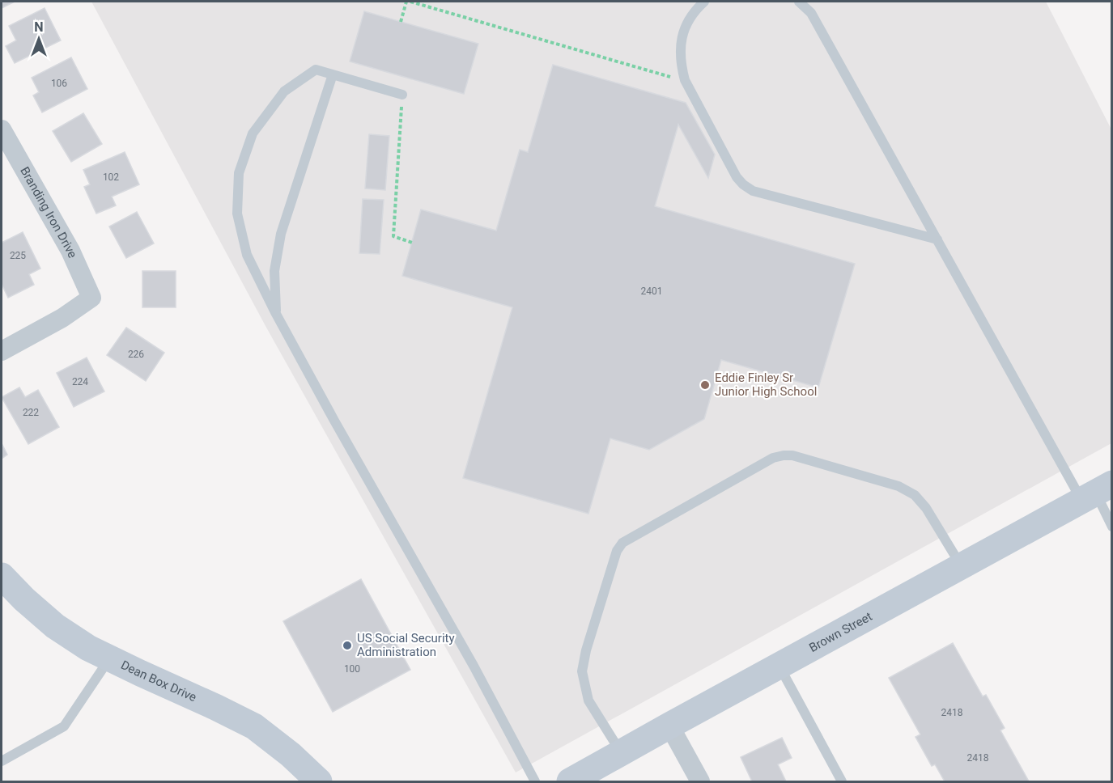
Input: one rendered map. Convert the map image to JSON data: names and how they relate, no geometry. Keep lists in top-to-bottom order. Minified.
{"streets":{"main road":["Brown Street","Dean Box Drive"],"street":["Branding Iron Drive"]},"places":["Eddie Finley Sr Junior High School","US Social Security Administration"],"house_numbers":["106","102","225","2401","226","224","222","100","2418","2418"],"north":"top"}
